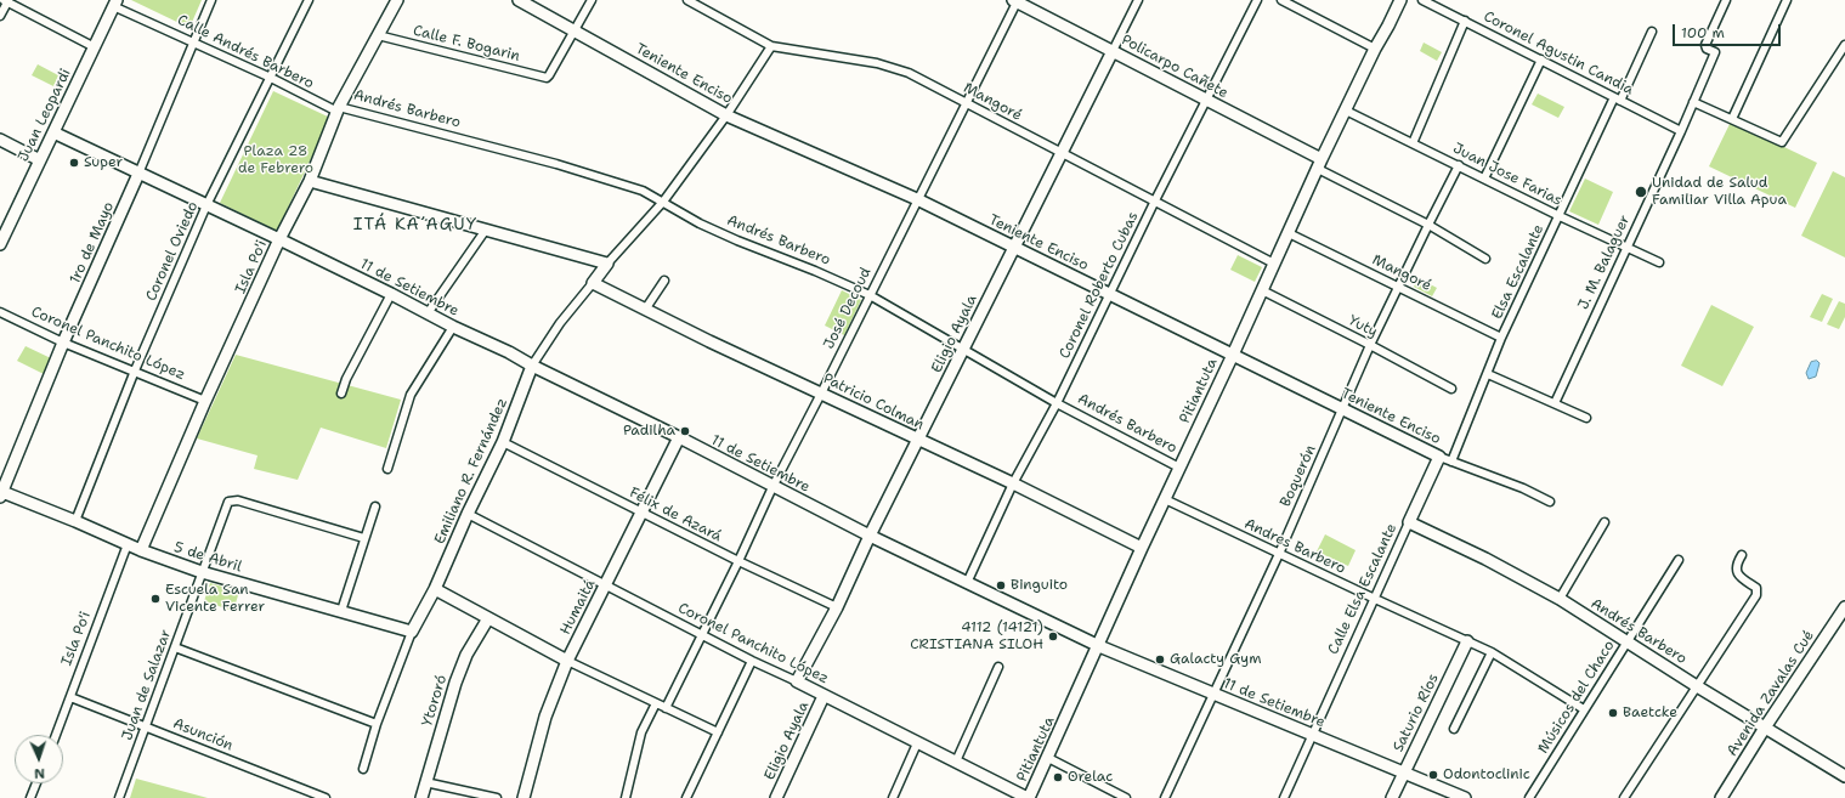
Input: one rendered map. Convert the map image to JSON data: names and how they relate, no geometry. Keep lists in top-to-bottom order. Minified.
{"streets":{"street":["Calle F. Bogarin","Calle Andrés Barbero","Coronel Agustin Candia","Policarpo Cañete","Teniente Enciso","Mangoré","Andrés Barbero","Juan Leopardi","Juan Jose Farias","1ro de Mayo","Coronel Oviedo","J. M. Balaguer","Isla Po'i","Elsa Escalante","Coronel Roberto Cubas","11 de Setiembre","José Decoud","Yuty","Eligio Ayala","Coronel Panchito López","Pitiantuta","Patricio Colman","Emiliano R. Fernández","Boquerón","Félix de Azará","Andres Barbero","5 de Abril","Calle Elsa Escalante","Humaitá","Juan de Salazar","Avenida Zavalas Cué","Músicos del Chaco","Ytororó","Saturio Ríos","Asunción"]},"crossings":[["Calle F. Bogarin","Teniente Enciso"],["Calle F. Bogarin","Isla Po'i"],["Calle Andrés Barbero","Andrés Barbero"],["Calle Andrés Barbero","Juan Leopardi"],["Calle Andrés Barbero","1ro de Mayo"],["Calle Andrés Barbero","Coronel Oviedo"],["Calle Andrés Barbero","Isla Po'i"],["Coronel Agustin Candia","J. M. Balaguer"],["Coronel Agustin Candia","Elsa Escalante"],["Policarpo Cañete","Coronel Roberto Cubas"],["Policarpo Cañete","José Decoud"],["Policarpo Cañete","Eligio Ayala"],["Policarpo Cañete","Pitiantuta"],["Policarpo Cañete","Boquerón"],["Teniente Enciso","Elsa Escalante"],["Teniente Enciso","Coronel Roberto Cubas"],["Teniente Enciso","José Decoud"],["Teniente Enciso","Eligio Ayala"],["Teniente Enciso","Pitiantuta"],["Teniente Enciso","Emiliano R. Fernández"],["Teniente Enciso","Boquerón"],["Teniente Enciso","Calle Elsa Escalante"],["Mangoré","Elsa Escalante"],["Mangoré","Coronel Roberto Cubas"],["Mangoré","José Decoud"],["Mangoré","Eligio Ayala"],["Mangoré","Pitiantuta"],["Mangoré","Emiliano R. Fernández"],["Mangoré","Boquerón"],["Andrés Barbero","Isla Po'i"],["Andrés Barbero","Coronel Roberto Cubas"],["Andrés Barbero","José Decoud"],["Andrés Barbero","Eligio Ayala"],["Andrés Barbero","Pitiantuta"],["Andrés Barbero","Emiliano R. Fernández"],["Andrés Barbero","Calle Elsa Escalante"],["Andrés Barbero","Avenida Zavalas Cué"],["Andrés Barbero","Músicos del Chaco"],["Juan Leopardi","11 de Setiembre"],["Juan Jose Farias","J. M. Balaguer"],["Juan Jose Farias","Elsa Escalante"],["Juan Jose Farias","Pitiantuta"],["Juan Jose Farias","Boquerón"],["1ro de Mayo","11 de Setiembre"],["1ro de Mayo","Coronel Panchito López"],["1ro de Mayo","5 de Abril"],["Coronel Oviedo","11 de Setiembre"],["Coronel Oviedo","Coronel Panchito López"],["Coronel Oviedo","5 de Abril"],["Isla Po'i","11 de Setiembre"],["Isla Po'i","Coronel Panchito López"],["Isla Po'i","5 de Abril"],["Isla Po'i","Asunción"],["Coronel Roberto Cubas","11 de Setiembre"],["Coronel Roberto Cubas","Patricio Colman"],["11 de Setiembre","José Decoud"],["11 de Setiembre","Eligio Ayala"],["11 de Setiembre","Pitiantuta"],["11 de Setiembre","Emiliano R. Fernández"],["11 de Setiembre","Boquerón"],["11 de Setiembre","Calle Elsa Escalante"],["11 de Setiembre","Humaitá"],["11 de Setiembre","Saturio Ríos"],["José Decoud","Coronel Panchito López"],["José Decoud","Patricio Colman"],["José Decoud","Félix de Azará"],["Yuty","Pitiantuta"],["Yuty","Boquerón"],["Eligio Ayala","Coronel Panchito López"],["Eligio Ayala","Patricio Colman"],["Eligio Ayala","Félix de Azará"],["Coronel Panchito López","Pitiantuta"],["Coronel Panchito López","Emiliano R. Fernández"],["Coronel Panchito López","Humaitá"],["Pitiantuta","Patricio Colman"],["Pitiantuta","Andres Barbero"],["Patricio Colman","Emiliano R. Fernández"],["Emiliano R. Fernández","Félix de Azará"],["Emiliano R. Fernández","5 de Abril"],["Boquerón","Andres Barbero"],["Félix de Azará","Humaitá"],["Andres Barbero","Calle Elsa Escalante"],["Andres Barbero","Músicos del Chaco"],["Andres Barbero","Saturio Ríos"],["5 de Abril","Juan de Salazar"],["Juan de Salazar","Asunción"]],"districts":["ITÁ KA´AGUY"],"parks":["Plaza 28 de Febrero"],"places":["Super","Unidad de Salud Familiar Villa Apua","Padilha","Binguito","Escuela San Vicente Ferrer","4112 (14121) CRISTIANA SILOH","Galacty Gym","Baetcke","Odontoclinic","Orelac"],"scale_bar":"100 m","north":"bottom"}
